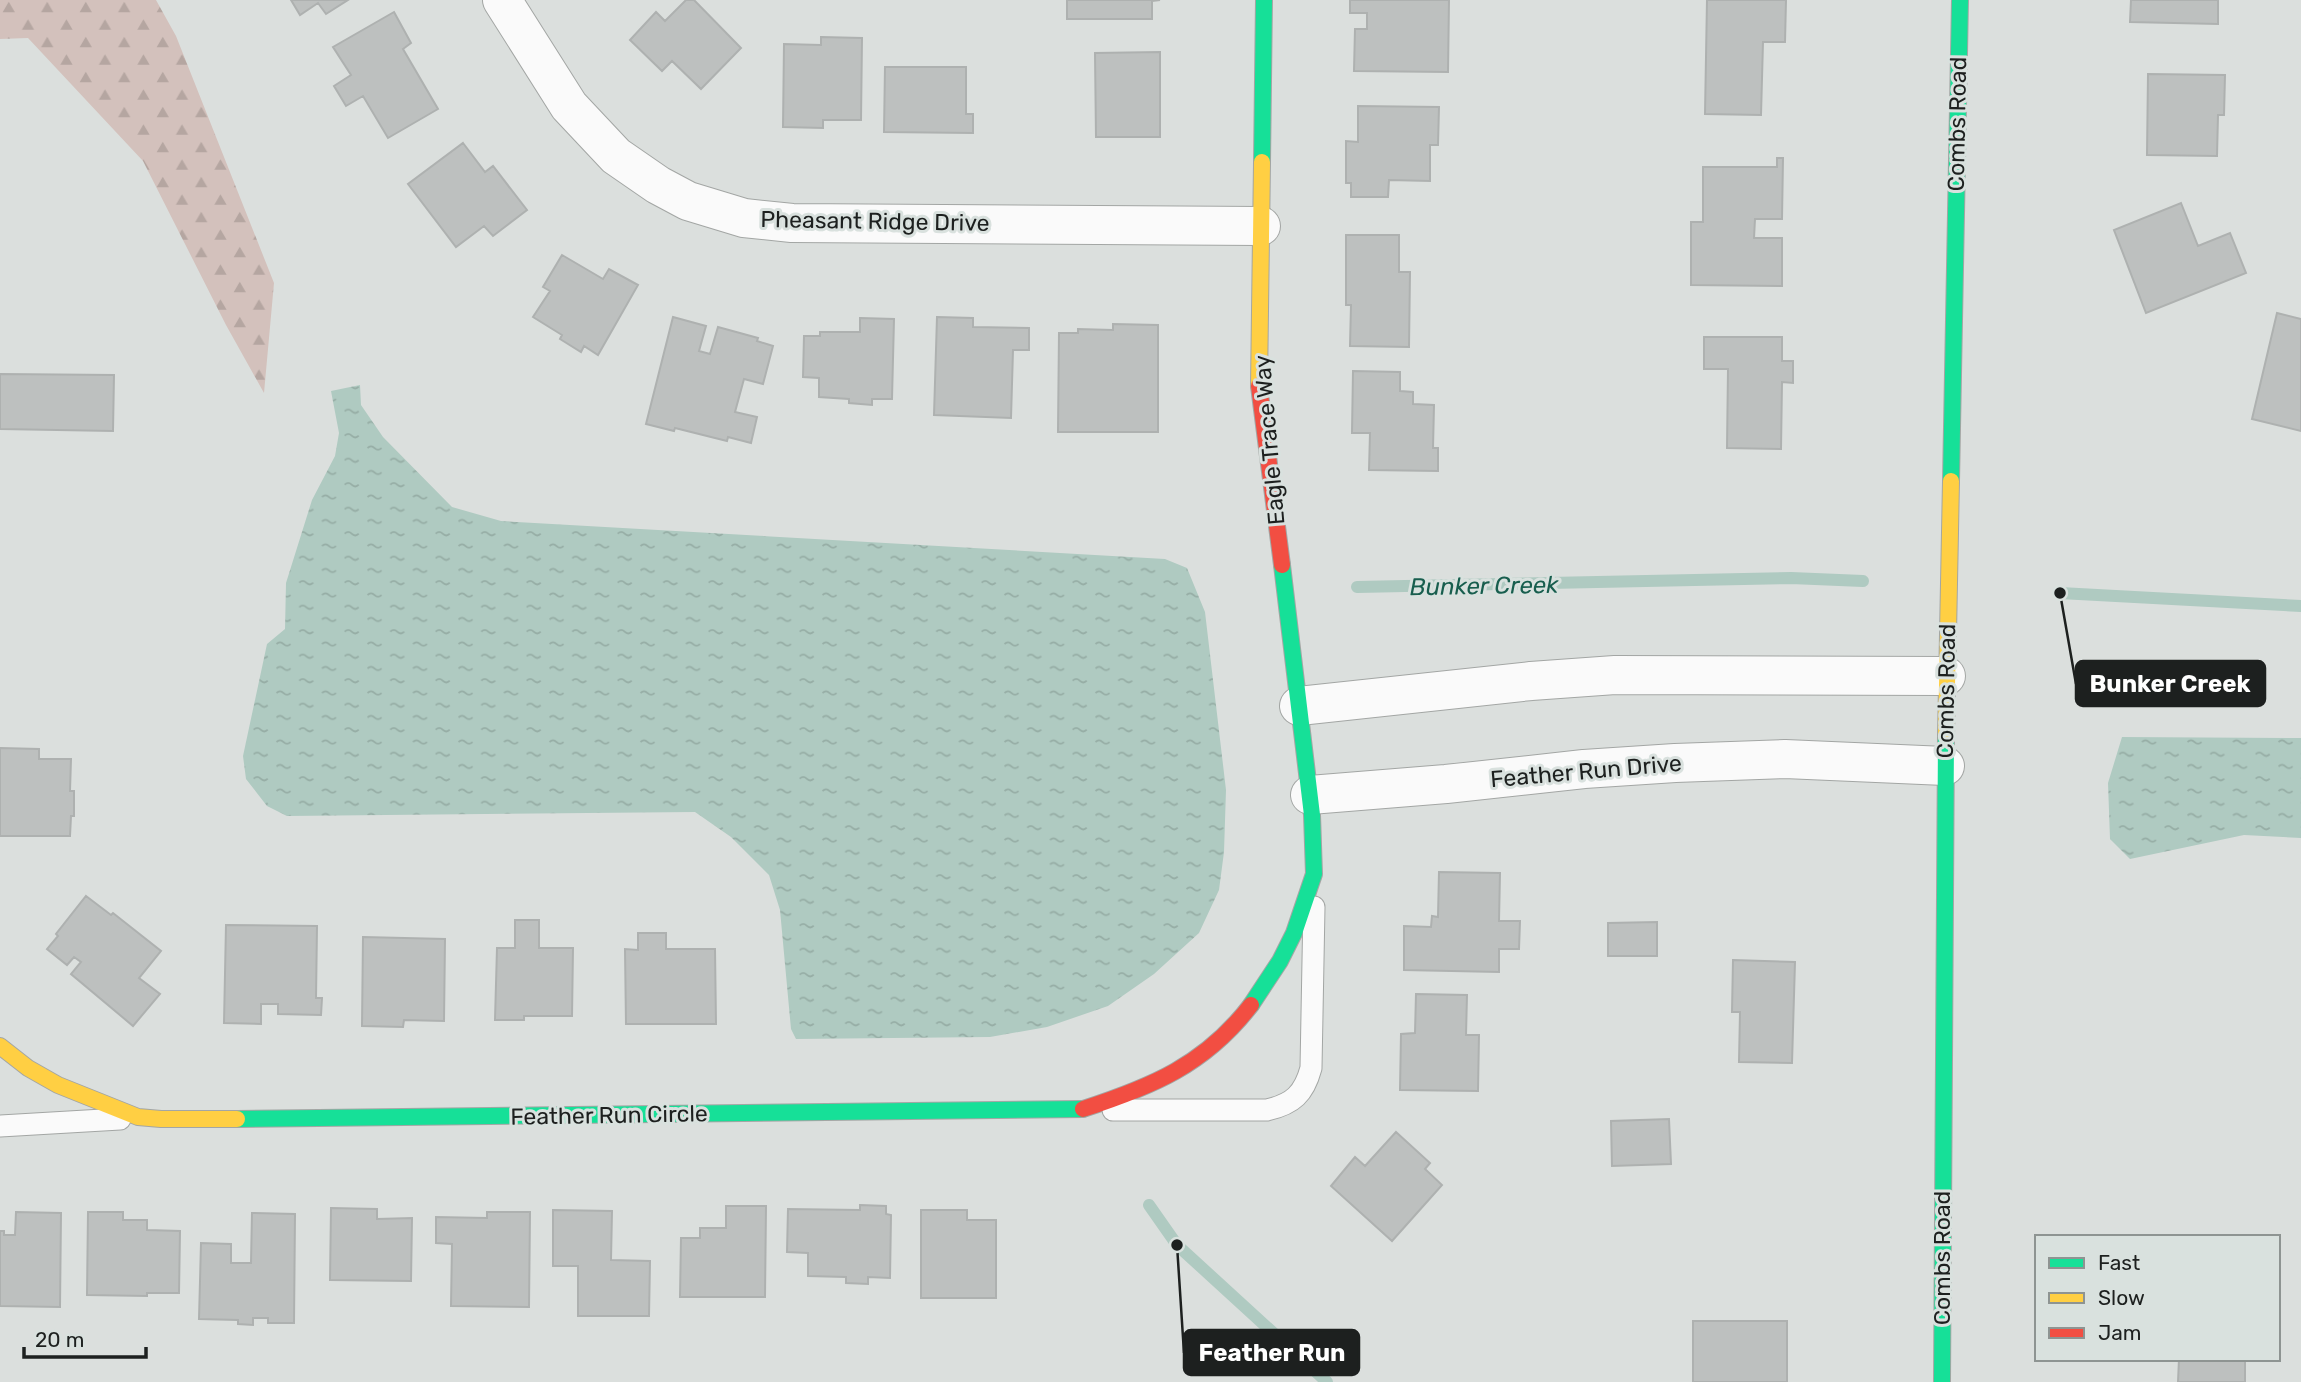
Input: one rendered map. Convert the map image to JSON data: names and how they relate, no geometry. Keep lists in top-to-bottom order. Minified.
{"streets":{"street":["Combs Road","Pheasant Ridge Drive","Eagle Trace Way","Feather Run Drive","Feather Run Circle"]},"crossings":[["Combs Road","Feather Run Drive"],["Pheasant Ridge Drive","Eagle Trace Way"],["Eagle Trace Way","Feather Run Drive"]],"water":["Bunker Creek"],"places":["Bunker Creek","Feather Run"],"legend":["Fast","Slow","Jam"],"scale_bar":"20 m"}
